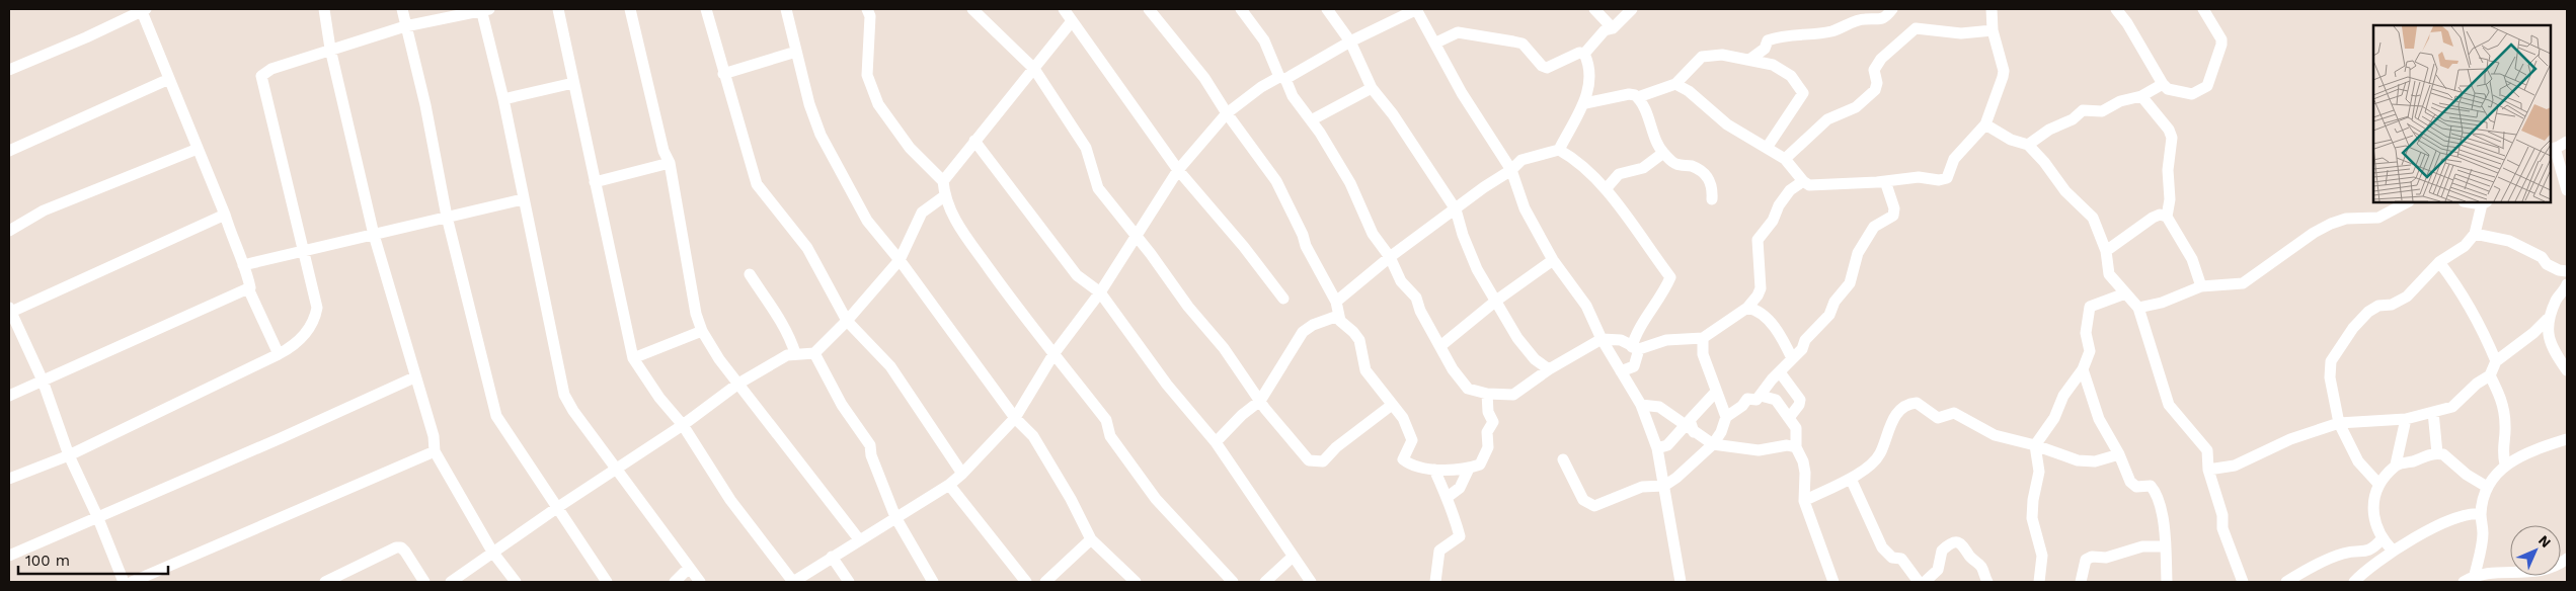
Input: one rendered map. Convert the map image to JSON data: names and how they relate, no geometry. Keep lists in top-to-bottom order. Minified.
{"scale_bar":"100 m","north":"top right"}
